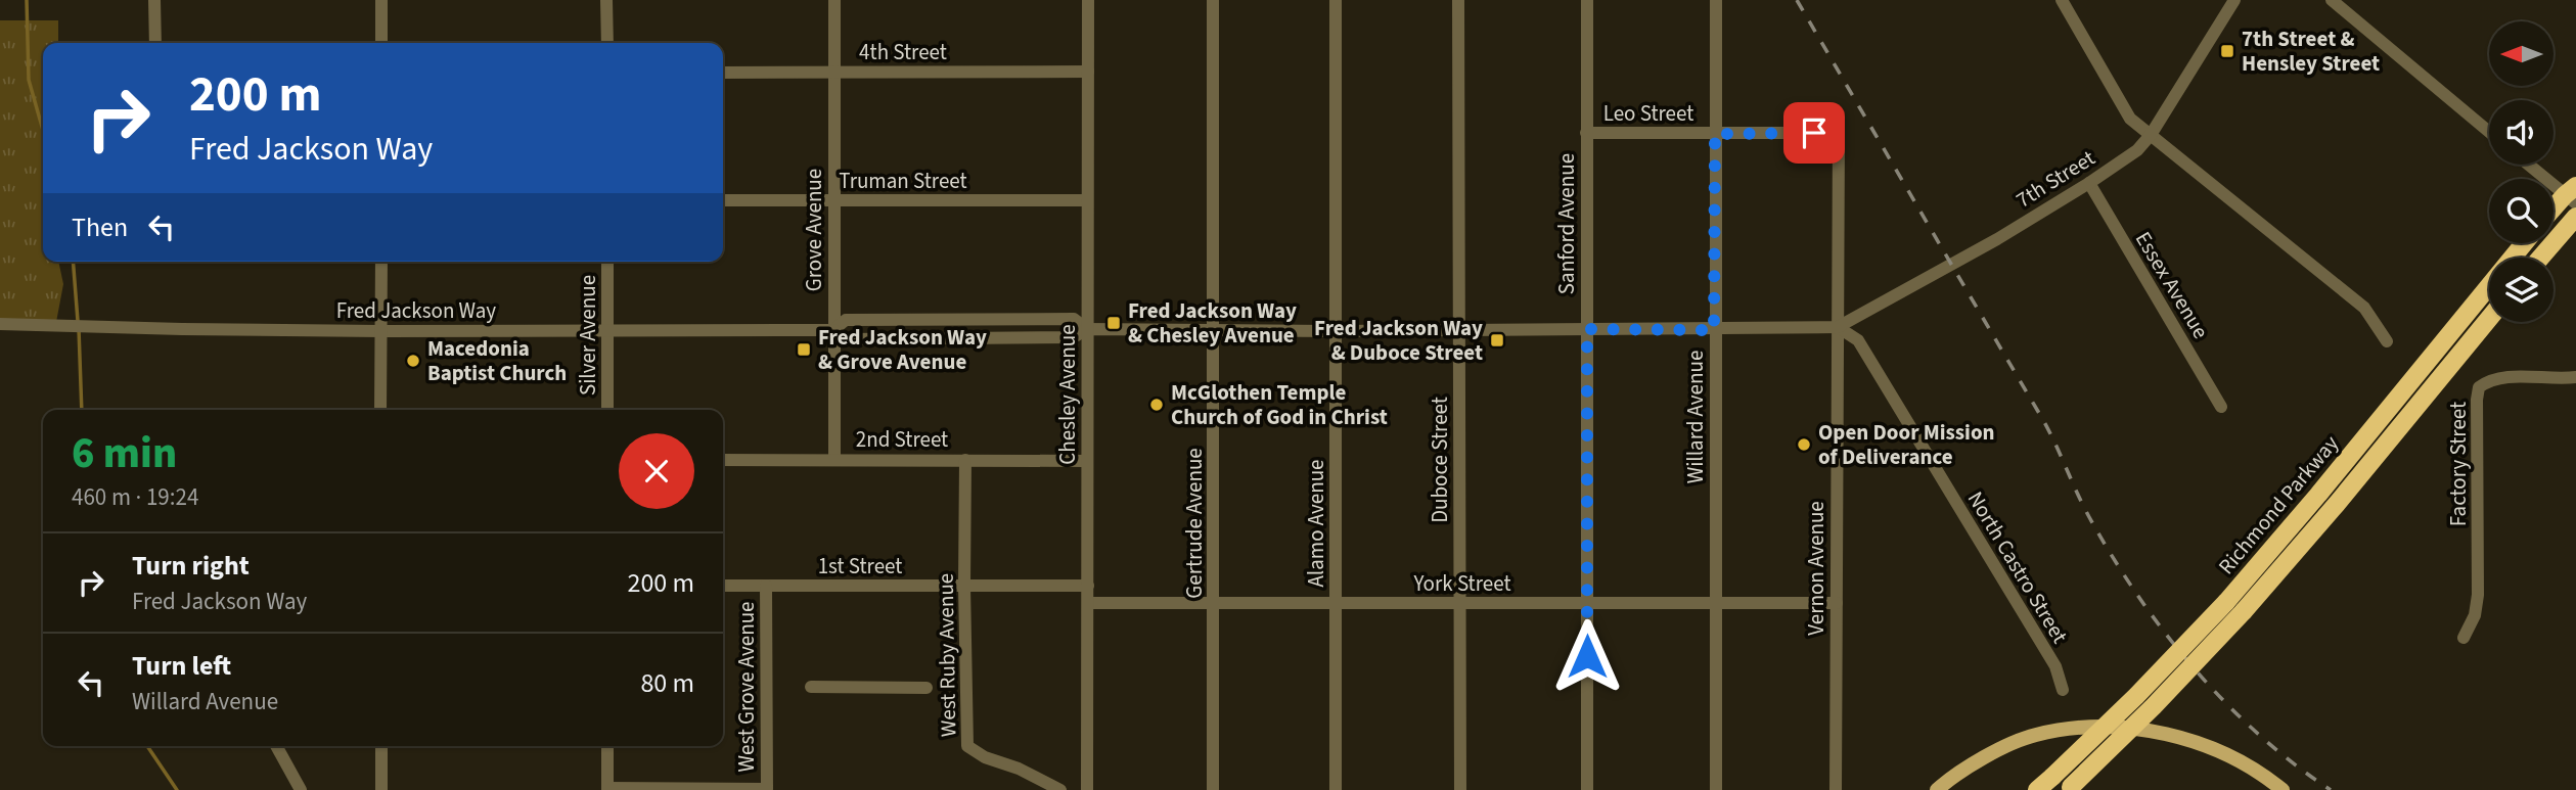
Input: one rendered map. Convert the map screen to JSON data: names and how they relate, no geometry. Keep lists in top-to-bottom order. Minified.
{"streets":{"highway":["Richmond Parkway"],"street":["4th Street","Leo Street","7th Street","Truman Street","Sanford Avenue","Grove Avenue","Essex Avenue","Fred Jackson Way","Silver Avenue","Chesley Avenue","Willard Avenue","2nd Street","Duboce Street","Factory Street","Gertrude Avenue","Alamo Avenue","1st Street","North Castro Street","Vernon Avenue","York Street","West Ruby Avenue","West Grove Avenue"]},"crossings":[["4th Street","Grove Avenue"],["4th Street","Chesley Avenue"],["Leo Street","Sanford Avenue"],["Leo Street","Willard Avenue"],["Leo Street","Vernon Avenue"],["7th Street","Essex Avenue"],["7th Street","Fred Jackson Way"],["7th Street","North Castro Street"],["7th Street","Vernon Avenue"],["Truman Street","Grove Avenue"],["Truman Street","Chesley Avenue"],["Sanford Avenue","Fred Jackson Way"],["Sanford Avenue","York Street"],["Grove Avenue","Fred Jackson Way"],["Grove Avenue","2nd Street"],["Fred Jackson Way","Silver Avenue"],["Fred Jackson Way","Chesley Avenue"],["Fred Jackson Way","Willard Avenue"],["Fred Jackson Way","Duboce Street"],["Fred Jackson Way","Gertrude Avenue"],["Fred Jackson Way","Alamo Avenue"],["Fred Jackson Way","North Castro Street"],["Fred Jackson Way","Vernon Avenue"],["Chesley Avenue","2nd Street"],["Chesley Avenue","1st Street"],["Chesley Avenue","York Street"],["Willard Avenue","York Street"],["2nd Street","West Ruby Avenue"],["Duboce Street","York Street"],["Gertrude Avenue","York Street"],["Alamo Avenue","York Street"],["1st Street","West Ruby Avenue"],["1st Street","West Grove Avenue"],["North Castro Street","Vernon Avenue"],["Vernon Avenue","York Street"]],"places":{"transit":["7th Street & Hensley Street","Fred Jackson Way & Chesley Avenue","Fred Jackson Way & Duboce Street","Fred Jackson Way & Grove Avenue"],"other":["Macedonia Baptist Church","McGlothen Temple Church of God in Christ","Open Door Mission of Deliverance"]},"north":"left","page":{"turn":["200 m","Fred Jackson Way"],"then":"Then","heading":["6 min","460 m · 19:24"],"list":[{"name":"Turn right","note":"Fred Jackson Way","value":"200 m"},{"name":"Turn left","note":"Willard Avenue","value":"80 m"}]}}
